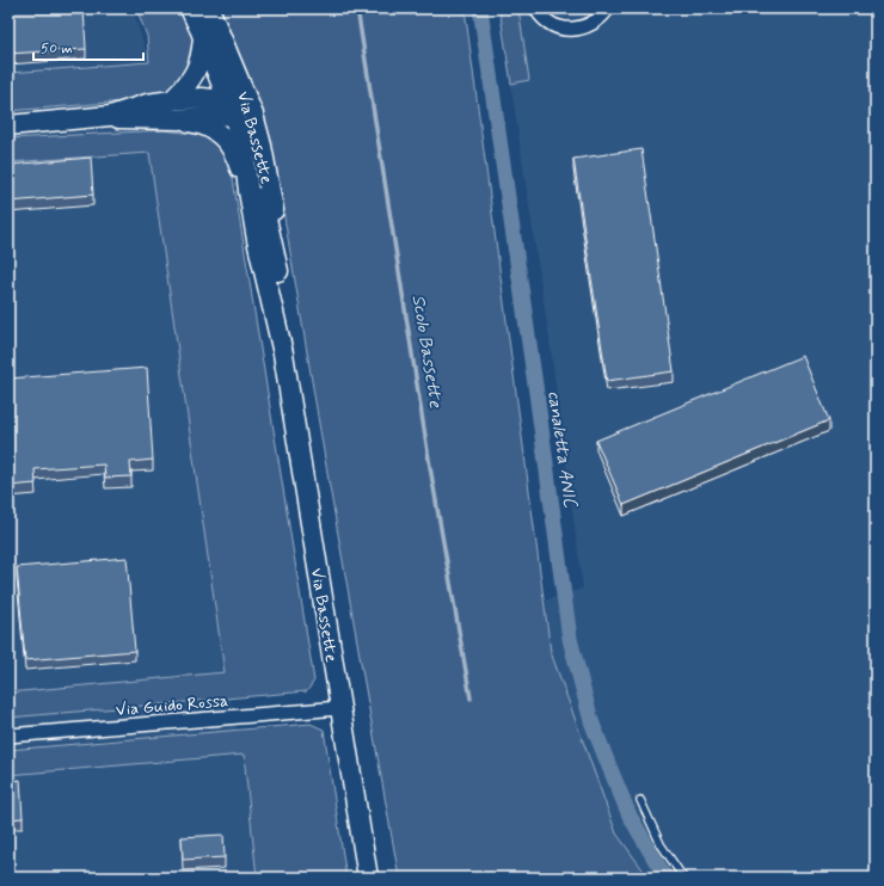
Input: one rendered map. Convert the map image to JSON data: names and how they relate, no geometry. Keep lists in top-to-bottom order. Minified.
{"streets":{"main road":["Via Bassette"],"street":["Via Guido Rossa"]},"crossings":[["Via Bassette","Via Guido Rossa"]],"water":["Scolo Bassette","canaletta ANIC"],"scale_bar":"50 m"}
